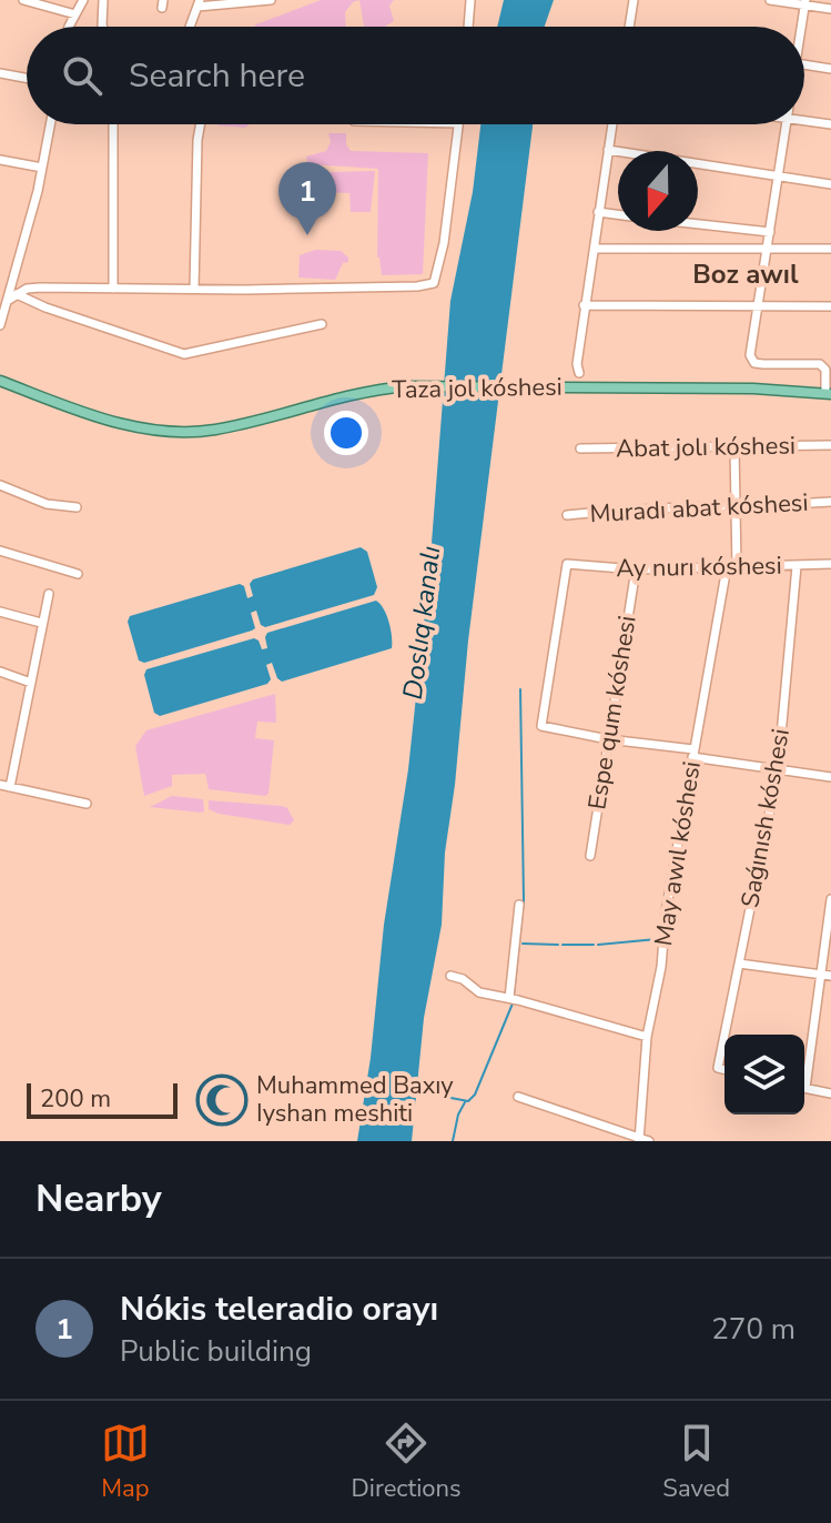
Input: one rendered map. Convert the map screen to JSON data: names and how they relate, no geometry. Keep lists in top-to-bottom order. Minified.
{"streets":{"main road":["Taza jol kóshesi"],"street":["Abat jolı kóshesi","Muradı abat kóshesi","Ay nurı kóshesi","Espe qum kóshesi","Saǵınısh kóshesi","May awıl kóshesi"]},"crossings":[["Ay nurı kóshesi","Espe qum kóshesi"],["Ay nurı kóshesi","Saǵınısh kóshesi"],["Ay nurı kóshesi","May awıl kóshesi"]],"districts":["Boz awıl"],"water":["Doslıq kanalı"],"places":{"mosque":["Muhammed Baxıy Iyshan meshiti"]},"scale_bar":"200 m","north":"bottom","page":{"search":"Search here","pins":"1","scale":"200 m","heading":"Nearby","list":[{"mark":"1","name":"Nókis teleradio orayı","note":"Public building","value":"270 m"}],"nav":["Map","Directions","Saved"]}}
